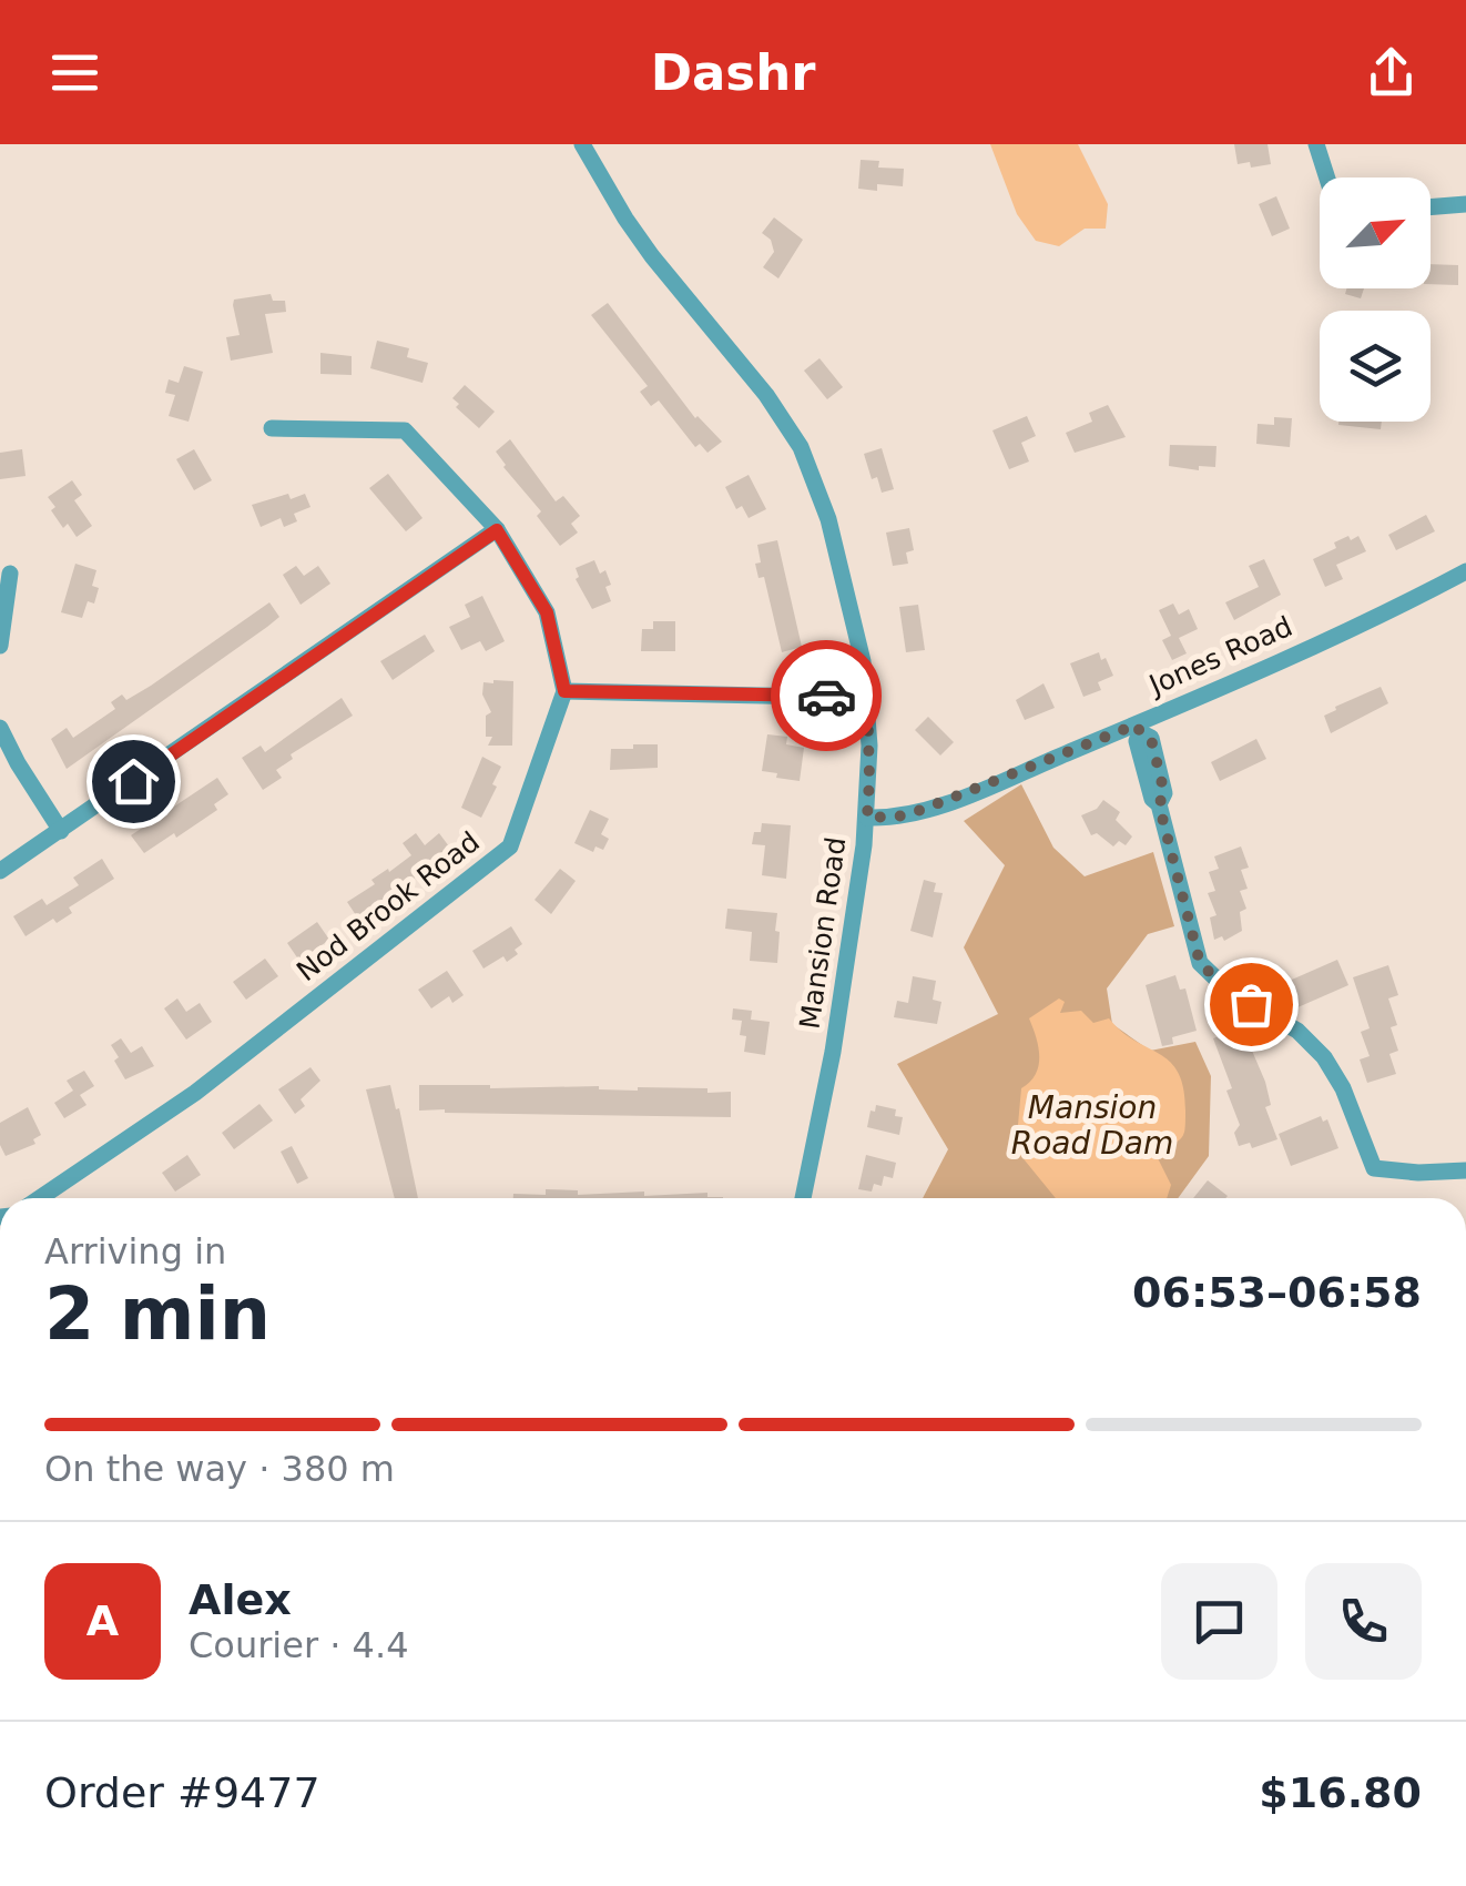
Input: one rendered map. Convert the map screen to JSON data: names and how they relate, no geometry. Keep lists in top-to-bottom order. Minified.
{"streets":{"street":["Jones Road","Nod Brook Road","Mansion Road"]},"crossings":[["Jones Road","Mansion Road"]],"water":["Mansion Road Dam"],"north":"top right","page":{"header":"Dashr","heading":["2 min","Arriving in","06:53–06:58"],"panel":["Alex","Courier · 4.4","Order #9477","$16.80"],"bar":"On the way · 380 m","round":"A"}}
